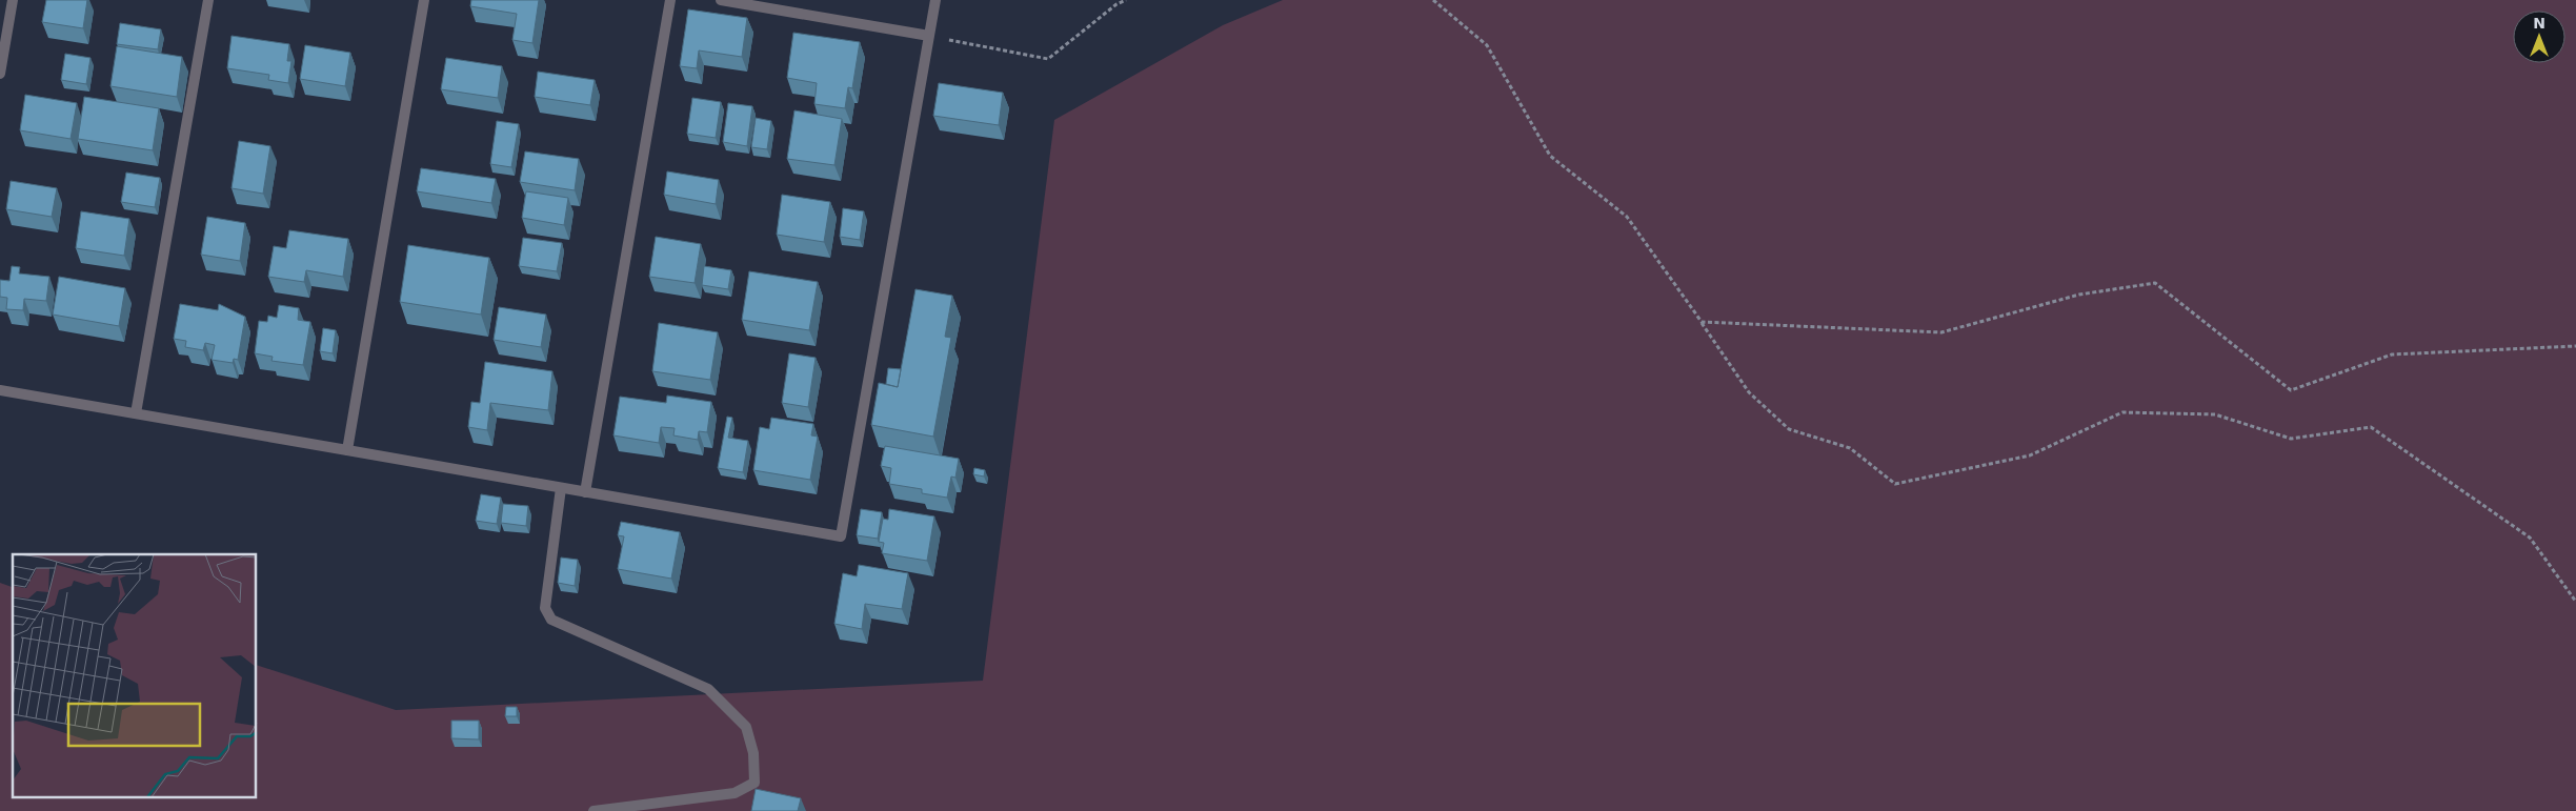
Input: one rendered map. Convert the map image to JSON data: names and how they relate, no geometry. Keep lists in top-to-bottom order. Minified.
{"north":"top"}
